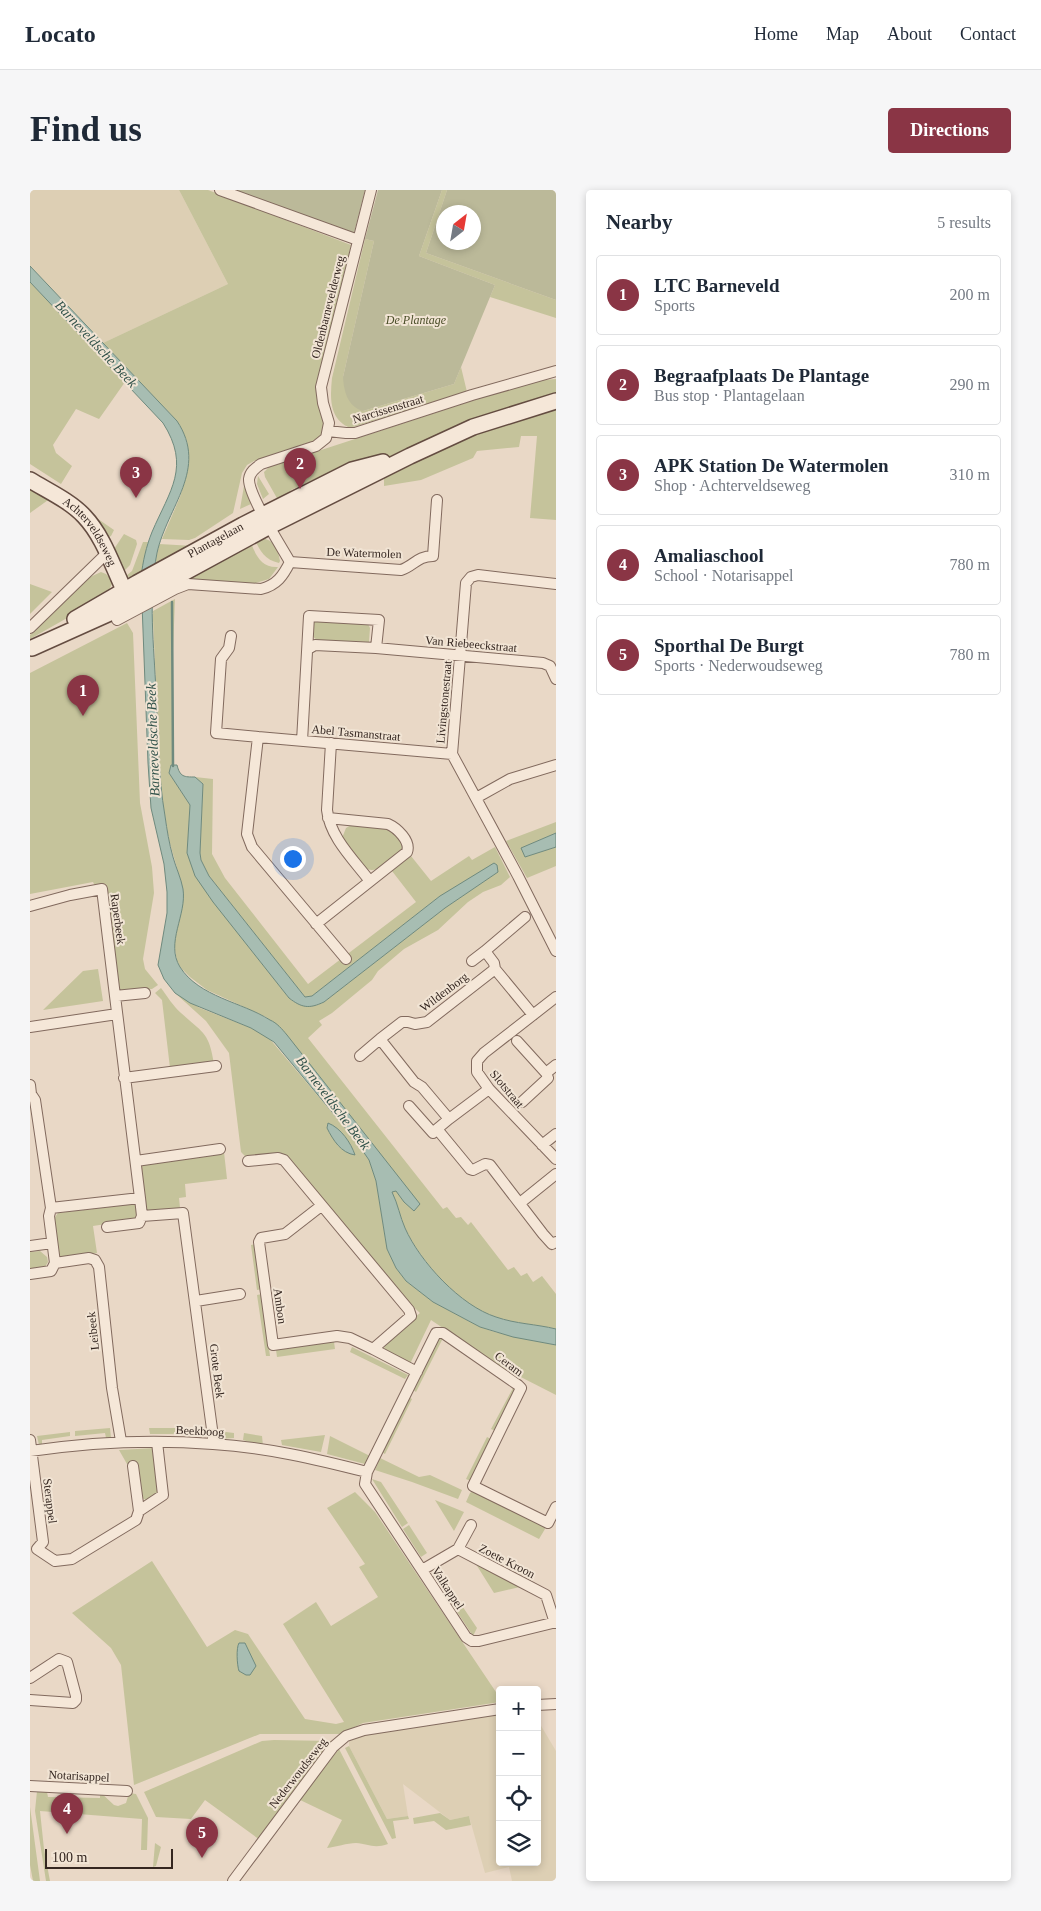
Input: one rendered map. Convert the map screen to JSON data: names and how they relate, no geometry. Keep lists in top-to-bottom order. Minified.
{"streets":{"main road":["Achterveldseweg","Plantagelaan"],"street":["Oldenbarnevelderweg","Narcissenstraat","De Watermolen","Van Riebeeckstraat","Livingstonestraat","Abel Tasmanstraat","Raperbeek","Wildenborg","Slotstraat","Ambon","Leibeek","Ceram","Grote Beek","Beekboog","Sterappel","Zoete Kroon","Valkappel","Nederwoudseweg","Notarisappel"]},"crossings":[["Oldenbarnevelderweg","Narcissenstraat"],["Achterveldseweg","Plantagelaan"],["Plantagelaan","De Watermolen"],["Van Riebeeckstraat","Livingstonestraat"],["Livingstonestraat","Abel Tasmanstraat"],["Ambon","Ceram"],["Leibeek","Beekboog"],["Ceram","Beekboog"],["Ceram","Valkappel"],["Grote Beek","Beekboog"],["Beekboog","Sterappel"],["Beekboog","Valkappel"],["Zoete Kroon","Valkappel"]],"water":["Barneveldsche Beek"],"parks":["De Plantage"],"scale_bar":"100 m","north":"top right","page":{"header":"Locato","nav":["Home","Map","About","Contact"],"buttons":"Directions","title":"Find us","heading":["Nearby","5 results"],"list":[{"mark":"1","name":"LTC Barneveld","note":"Sports","value":"200 m"},{"mark":"2","name":"Begraafplaats De Plantage","note":"Bus stop · Plantagelaan","value":"290 m"},{"mark":"3","name":"APK Station De Watermolen","note":"Shop · Achterveldseweg","value":"310 m"},{"mark":"4","name":"Amaliaschool","note":"School · Notarisappel","value":"780 m"},{"mark":"5","name":"Sporthal De Burgt","note":"Sports · Nederwoudseweg","value":"780 m"}],"pins":["2","3","1","4","5"],"map_buttons":["+","−"],"scale":"100 m"}}
